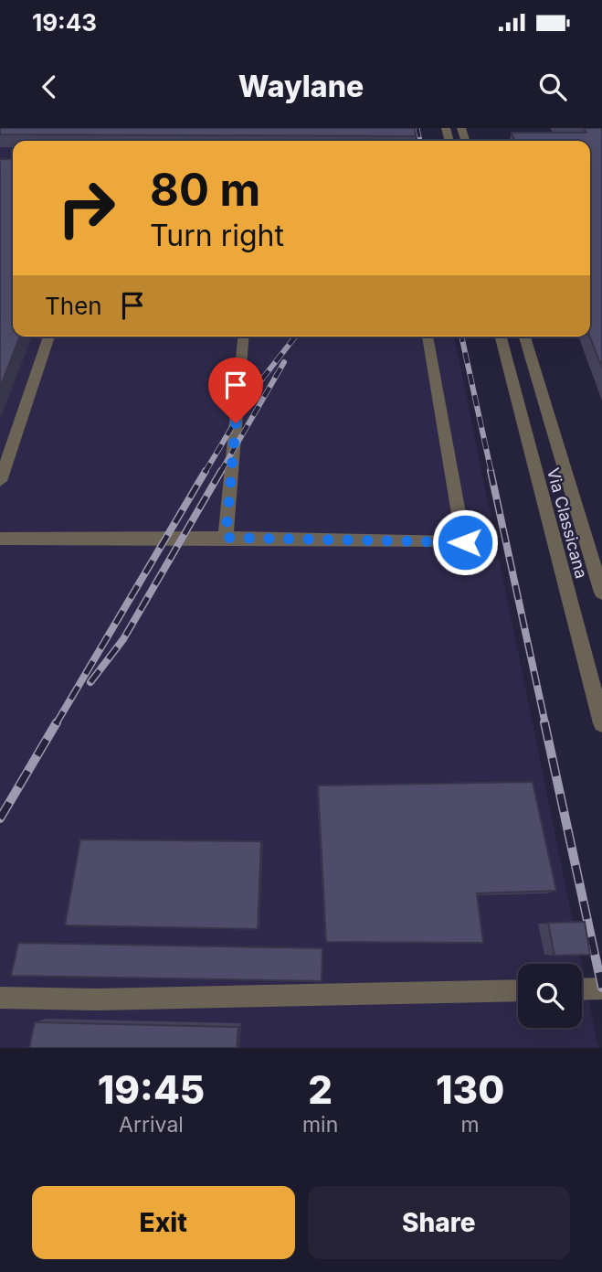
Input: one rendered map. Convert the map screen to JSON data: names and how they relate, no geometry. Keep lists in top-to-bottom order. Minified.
{"streets":{"street":["Via Classicana"]},"page":{"status":"19:43","header":"Waylane","turn":["80 m","Turn right"],"then":"Then","eta":["19:45","Arrival","2","min","130","m"],"buttons":["Exit","Share"]}}
